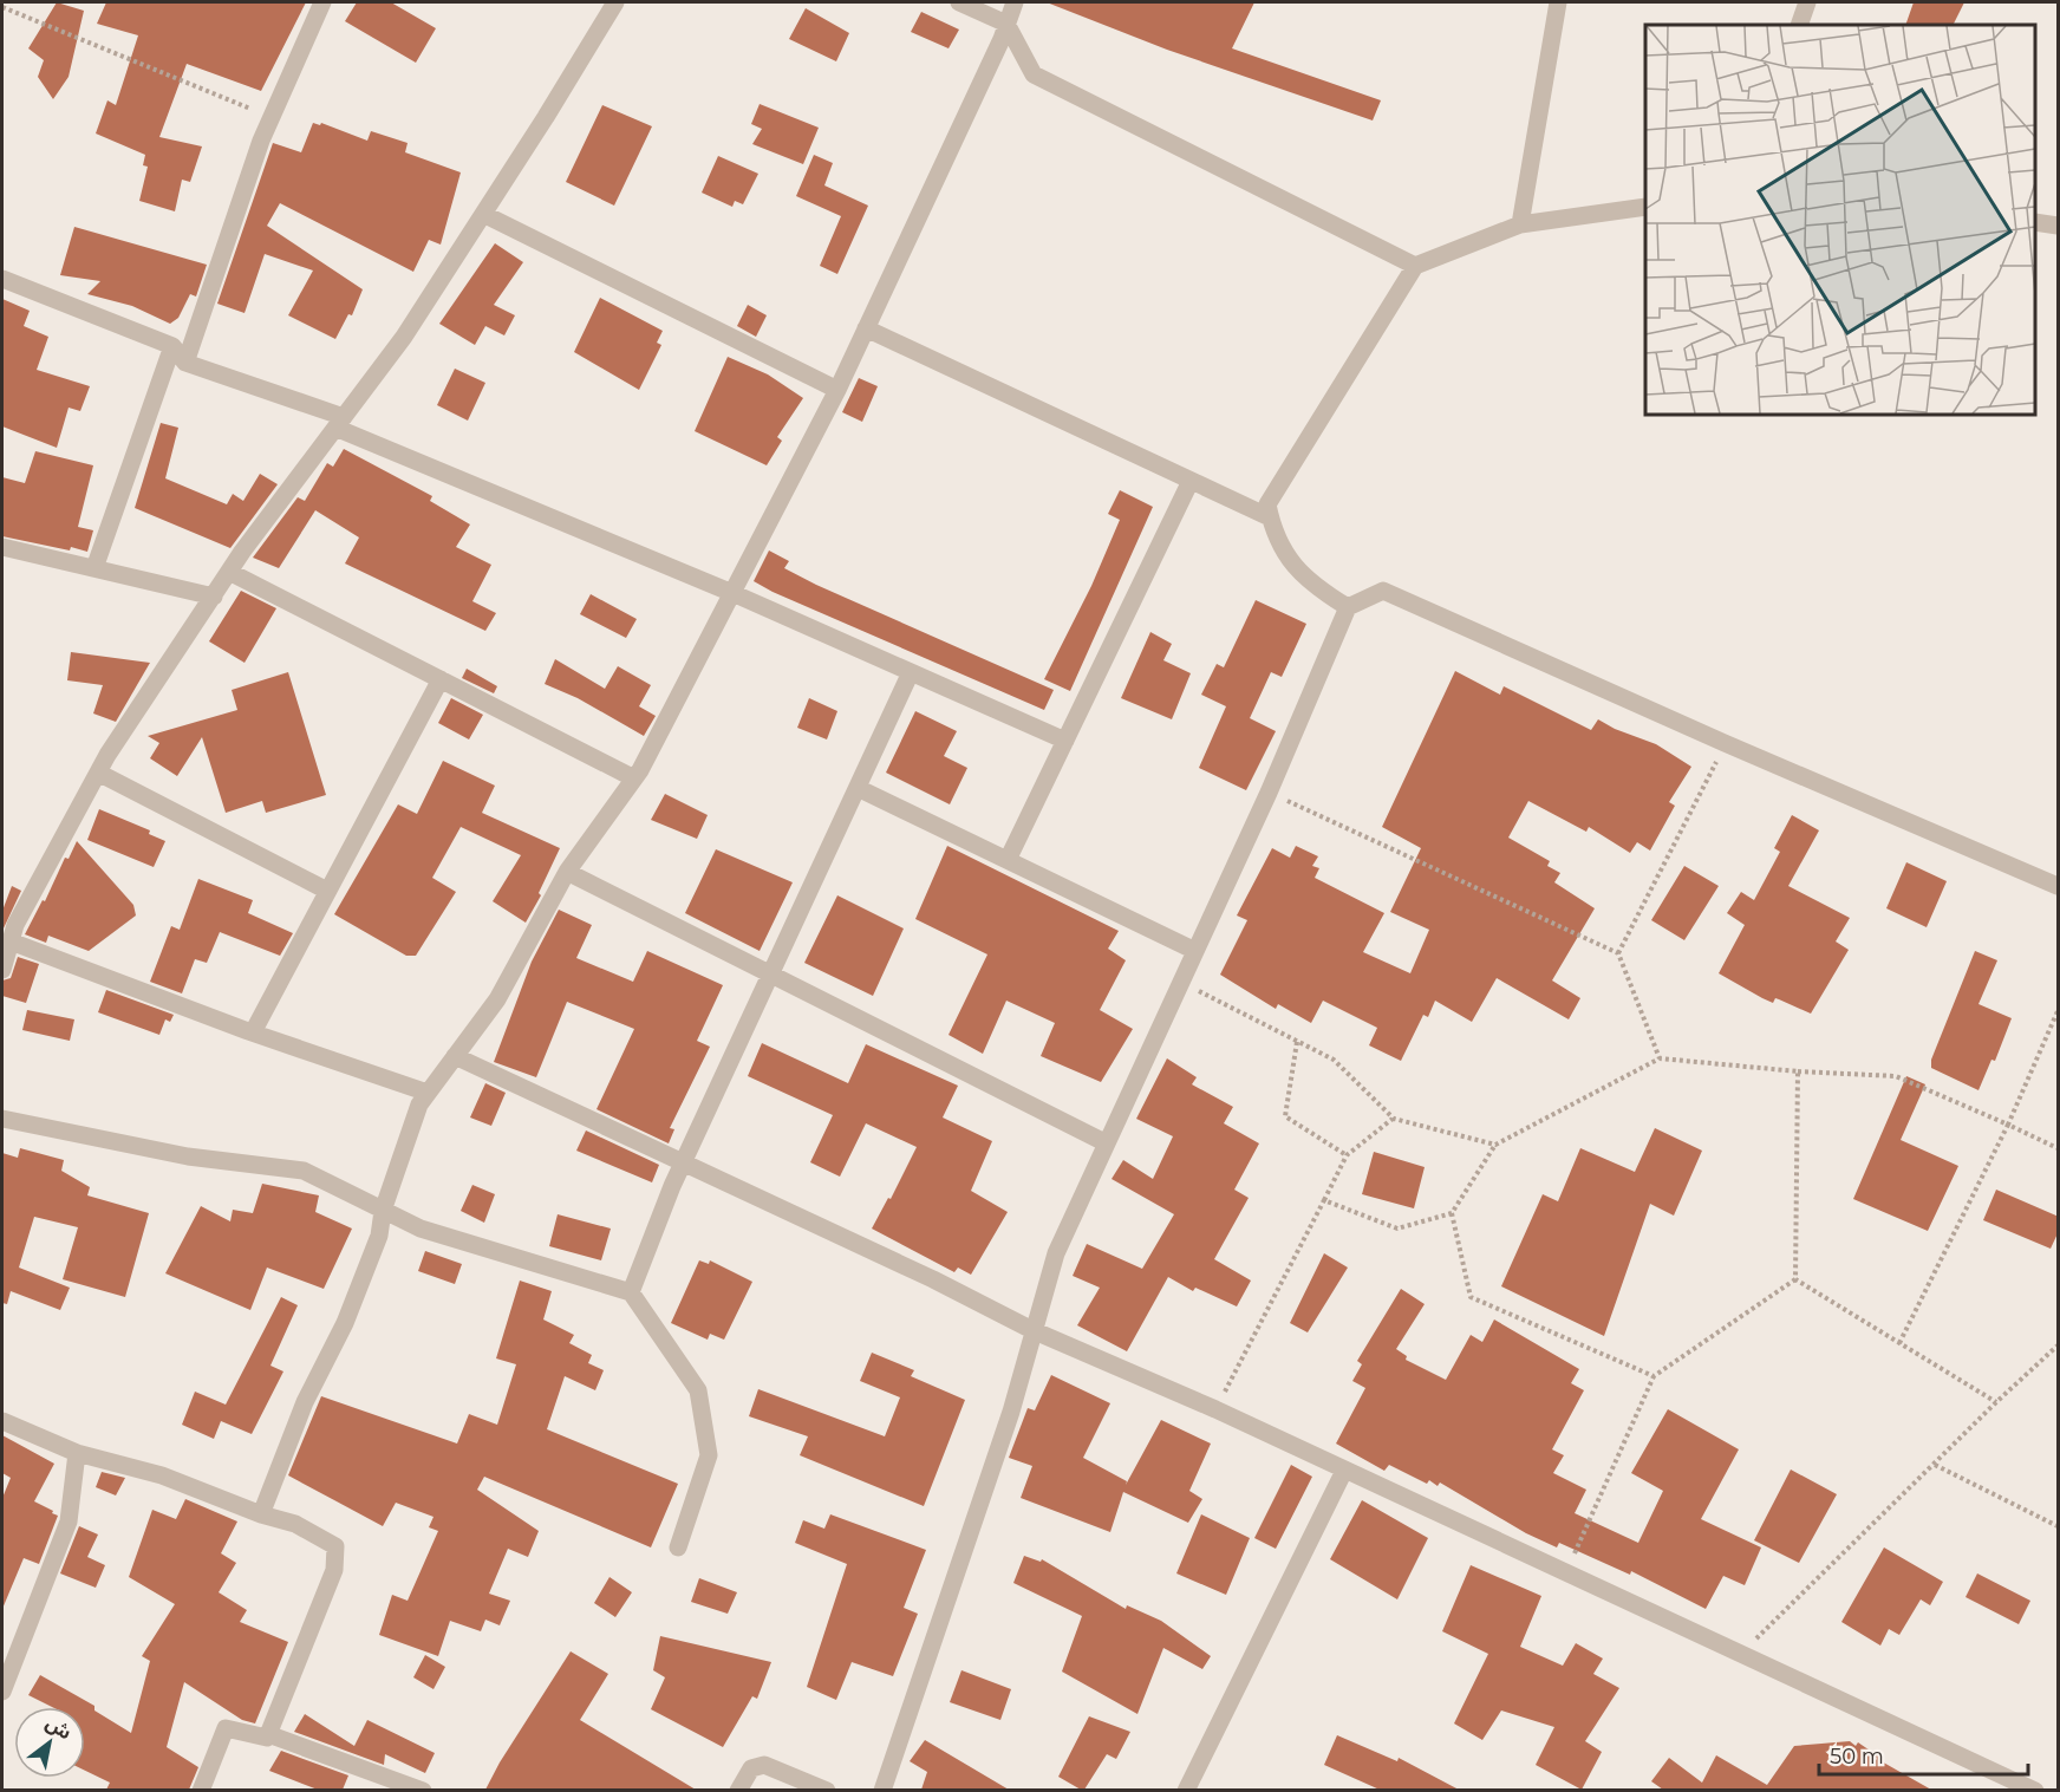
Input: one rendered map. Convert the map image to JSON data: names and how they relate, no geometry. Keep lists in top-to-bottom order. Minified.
{"scale_bar":"50 m","north":"top right"}
